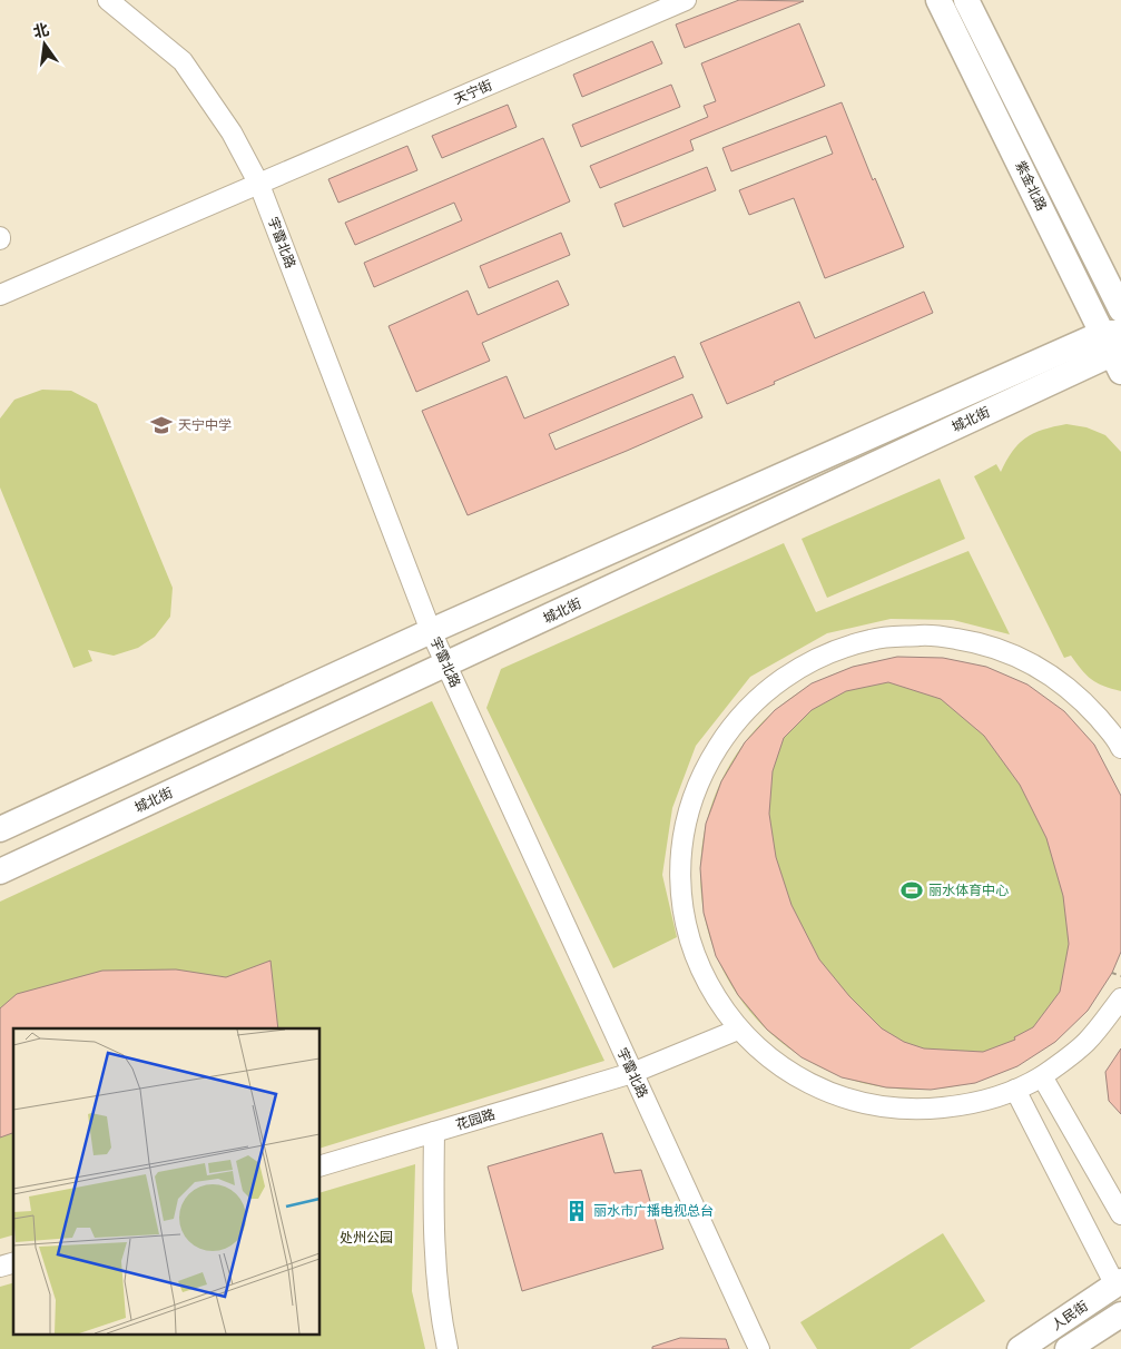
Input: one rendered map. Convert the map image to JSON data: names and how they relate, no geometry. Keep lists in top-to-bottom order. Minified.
{"streets":{"main road":["紫金北路","城北街","人民街"],"street":["天宁街","宇雷北路","花园路"]},"crossings":[["天宁街","宇雷北路"],["紫金北路","城北街"],["宇雷北路","城北街"],["宇雷北路","花园路"]],"parks":["处州公园"],"places":{"school or university":["天宁中学"],"sports":["丽水体育中心"],"building":["丽水市广播电视总台"]},"north":"top"}
